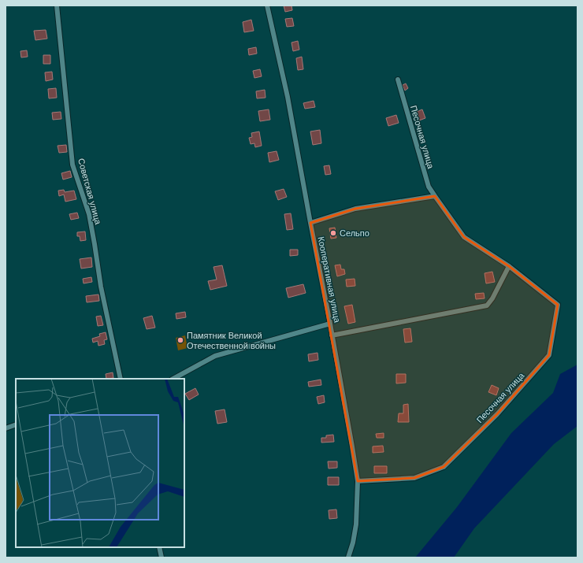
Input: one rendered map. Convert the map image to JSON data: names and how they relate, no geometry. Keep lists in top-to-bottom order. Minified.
{"streets":{"street":["Песочная улица","Советская улица","Кооперативная улица"]},"crossings":[["Песочная улица","Кооперативная улица"]],"places":["Сельпо","Памятник Великой Отечественной войны"]}
